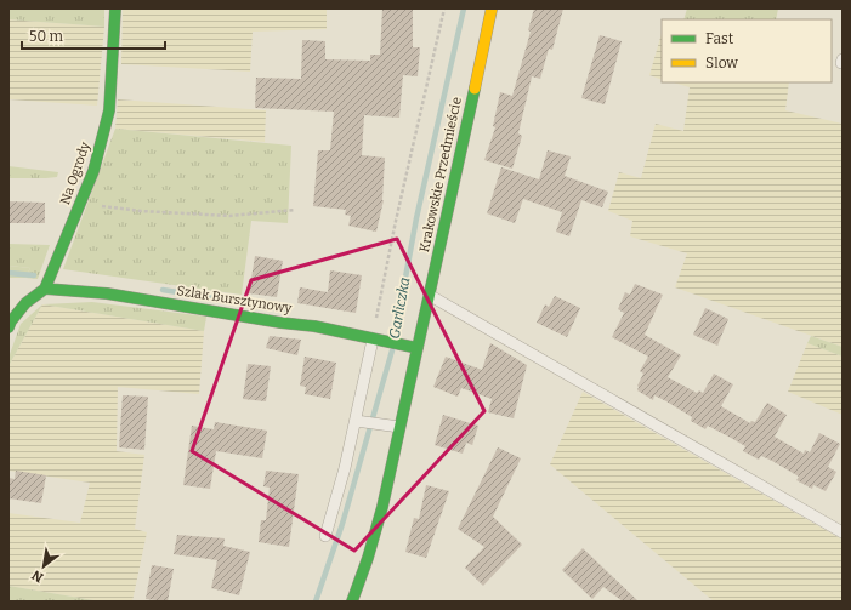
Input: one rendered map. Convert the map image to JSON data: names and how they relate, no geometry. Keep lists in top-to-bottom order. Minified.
{"streets":{"street":["Na Ogrody","Krakowskie Przedmieście","Szlak Bursztynowy"]},"crossings":[["Na Ogrody","Szlak Bursztynowy"],["Krakowskie Przedmieście","Szlak Bursztynowy"]],"water":["Garliczka"],"legend":["Fast","Slow"],"scale_bar":"50 m","north":"bottom left"}
